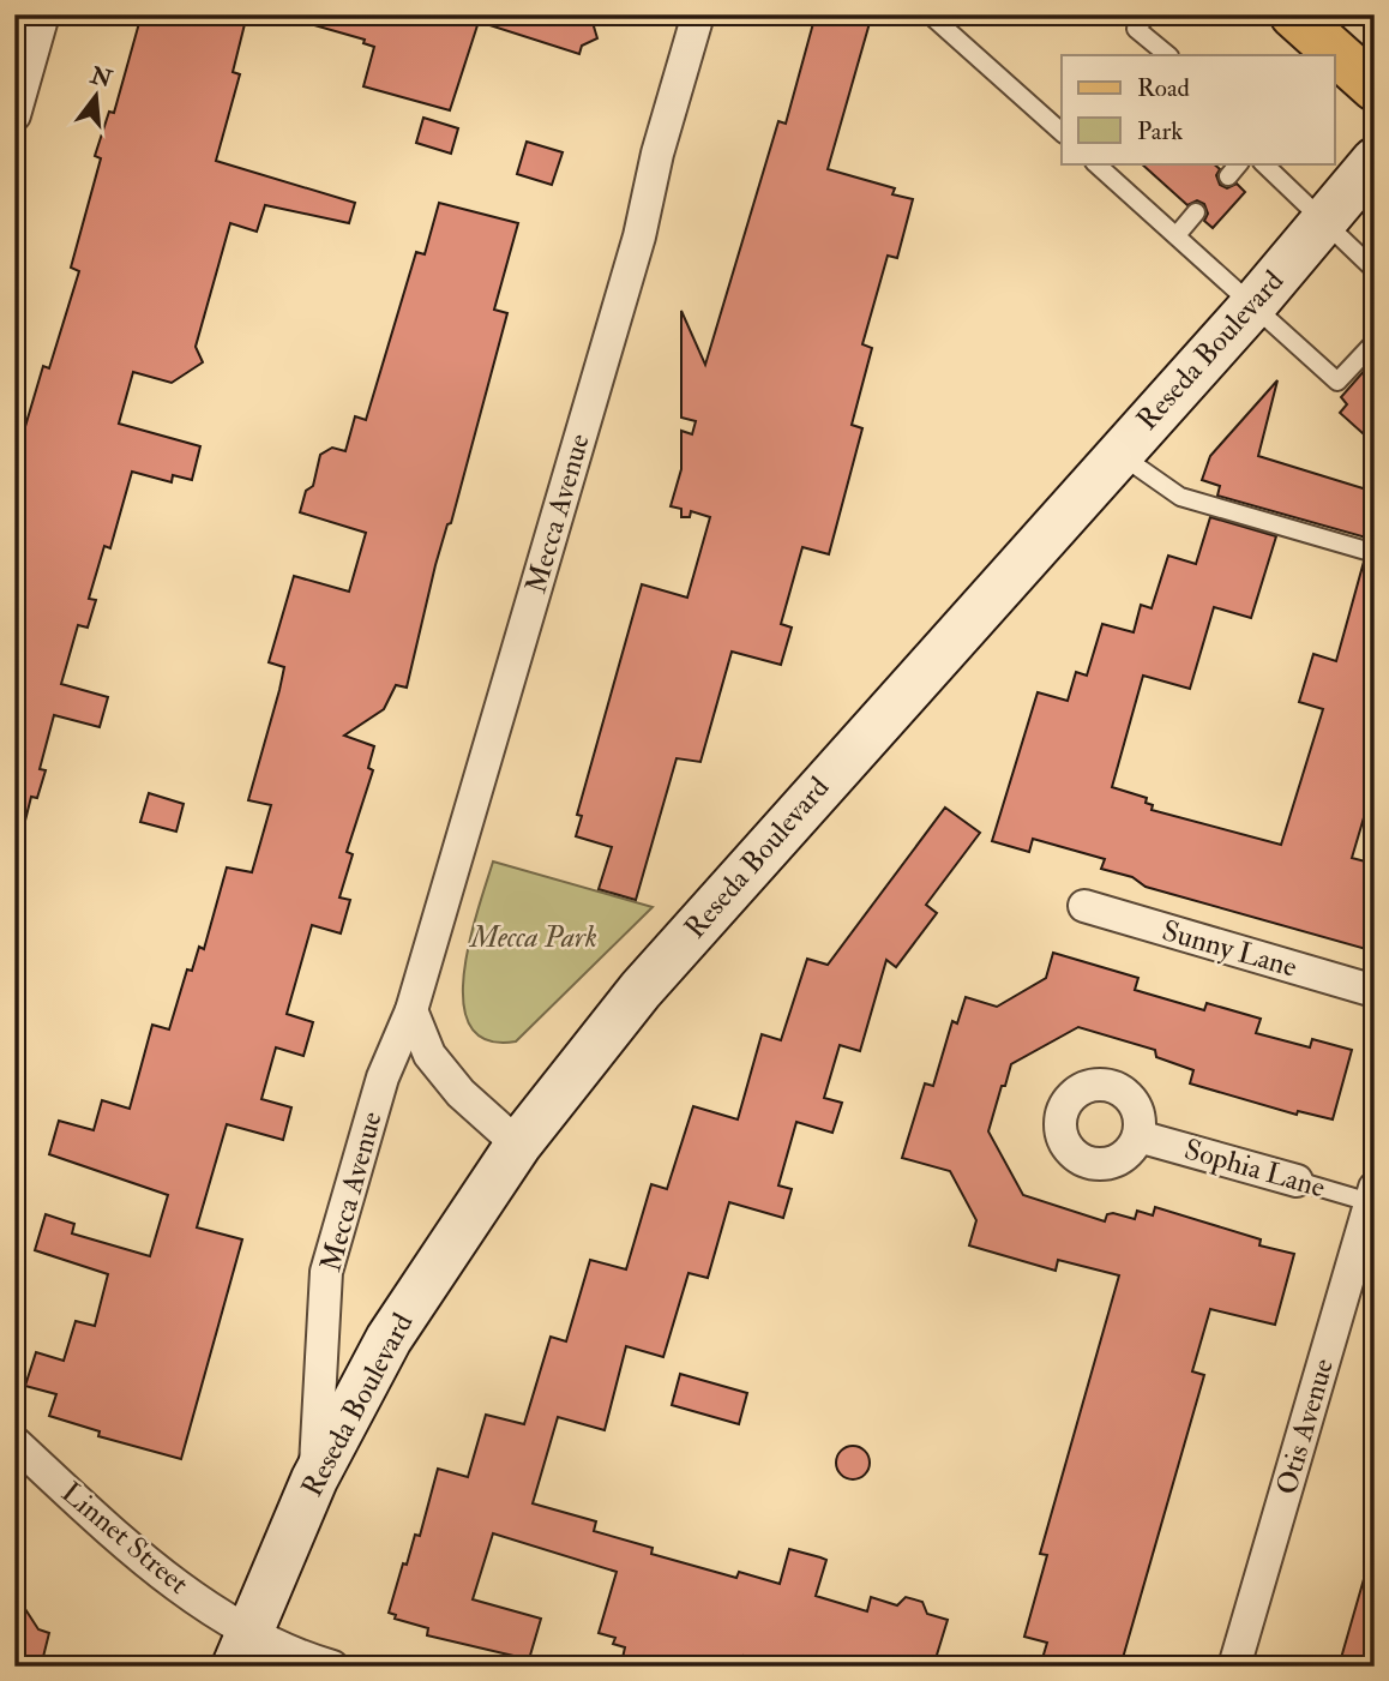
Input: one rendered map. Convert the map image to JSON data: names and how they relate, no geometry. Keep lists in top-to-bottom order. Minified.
{"streets":{"main road":["Reseda Boulevard"],"street":["Mecca Avenue","Sunny Lane","Sophia Lane","Otis Avenue","Linnet Street"]},"crossings":[["Reseda Boulevard","Mecca Avenue"],["Reseda Boulevard","Linnet Street"],["Sophia Lane","Otis Avenue"]],"parks":["Mecca Park"],"legend":["Road","Park"],"north":"top"}
